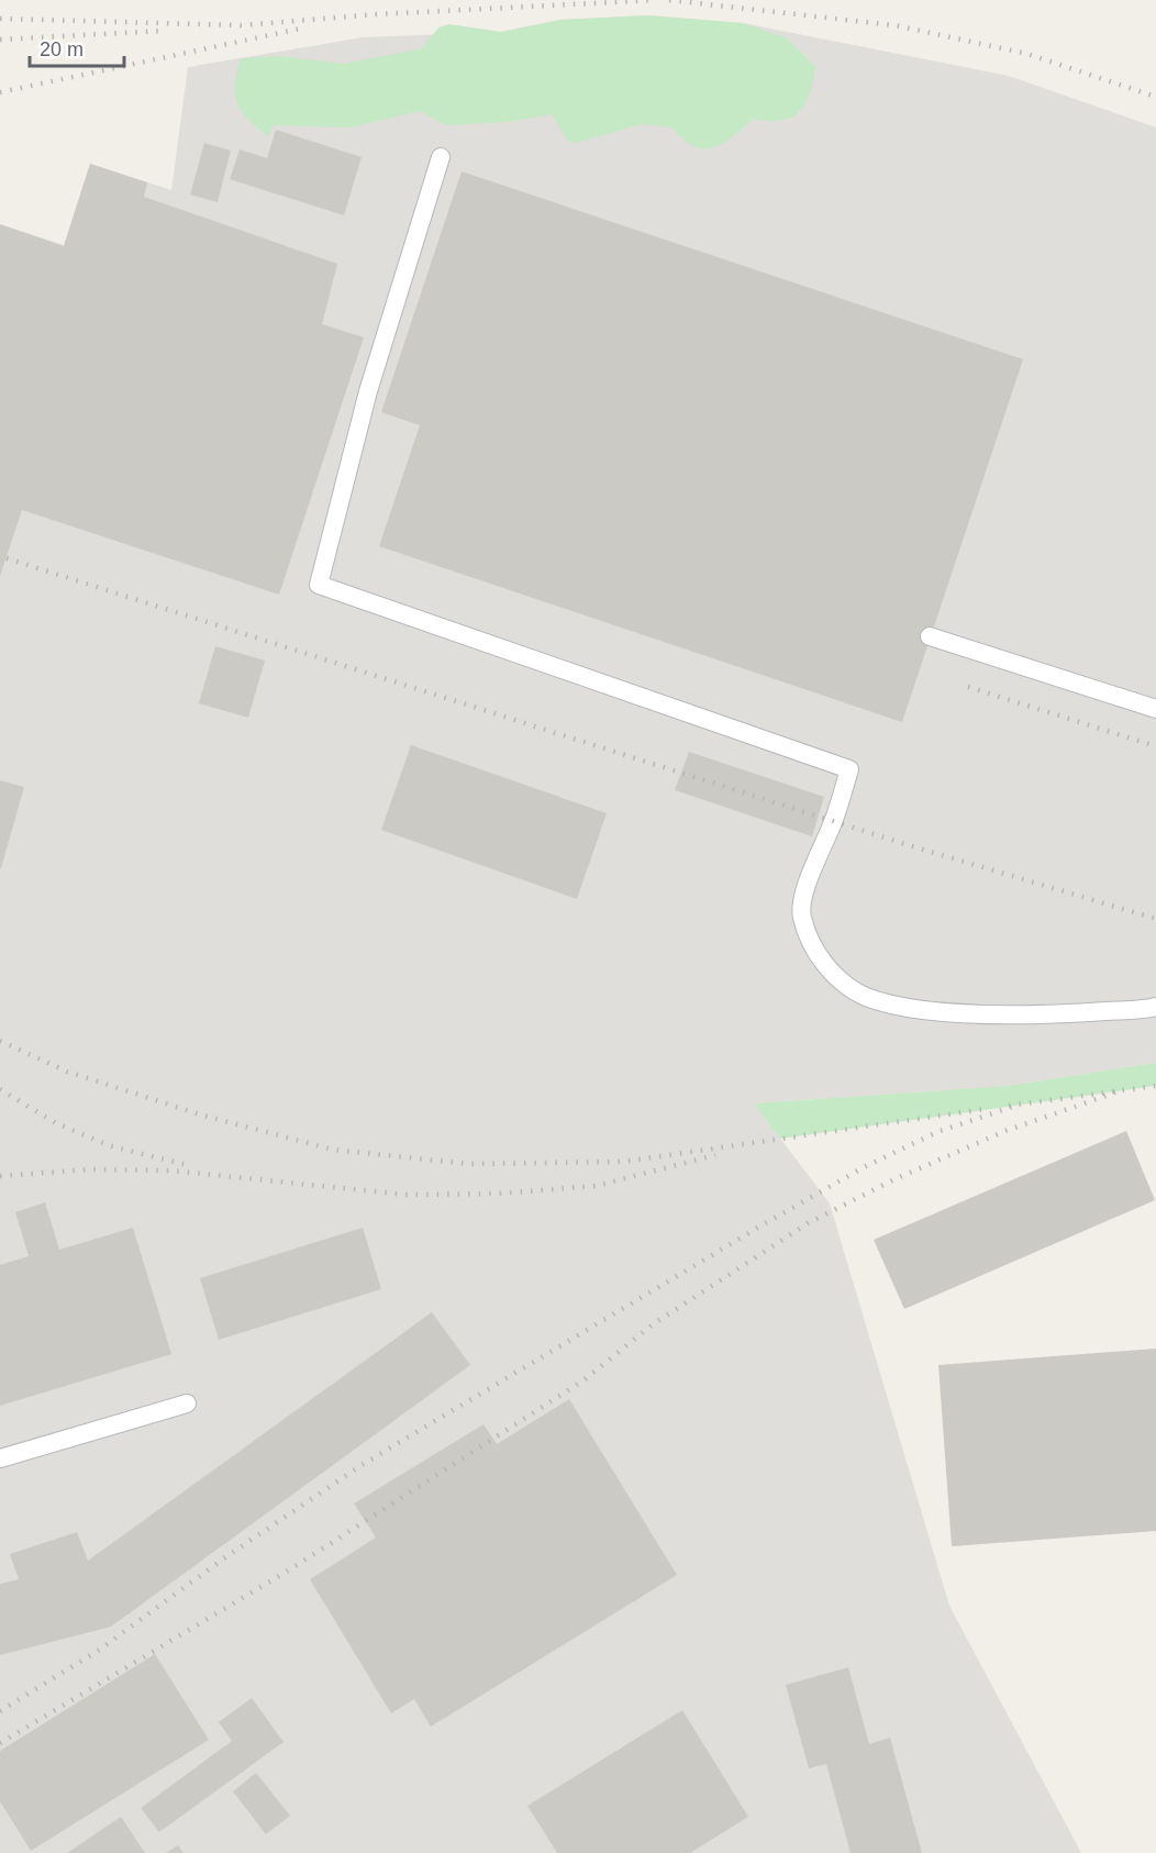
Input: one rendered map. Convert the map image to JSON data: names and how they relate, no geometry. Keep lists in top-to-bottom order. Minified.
{"scale_bar":"20 m"}
